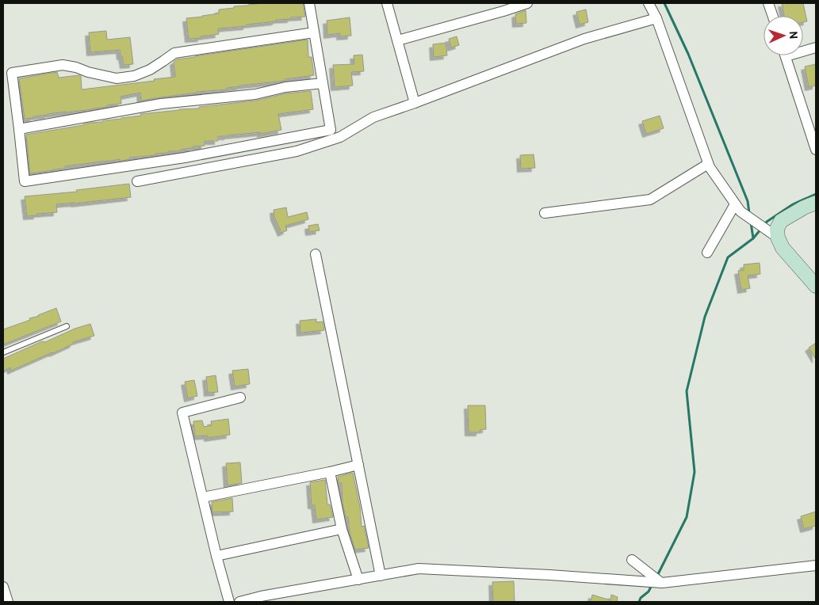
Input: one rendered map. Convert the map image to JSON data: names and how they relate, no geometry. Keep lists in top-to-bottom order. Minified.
{"north":"right"}
